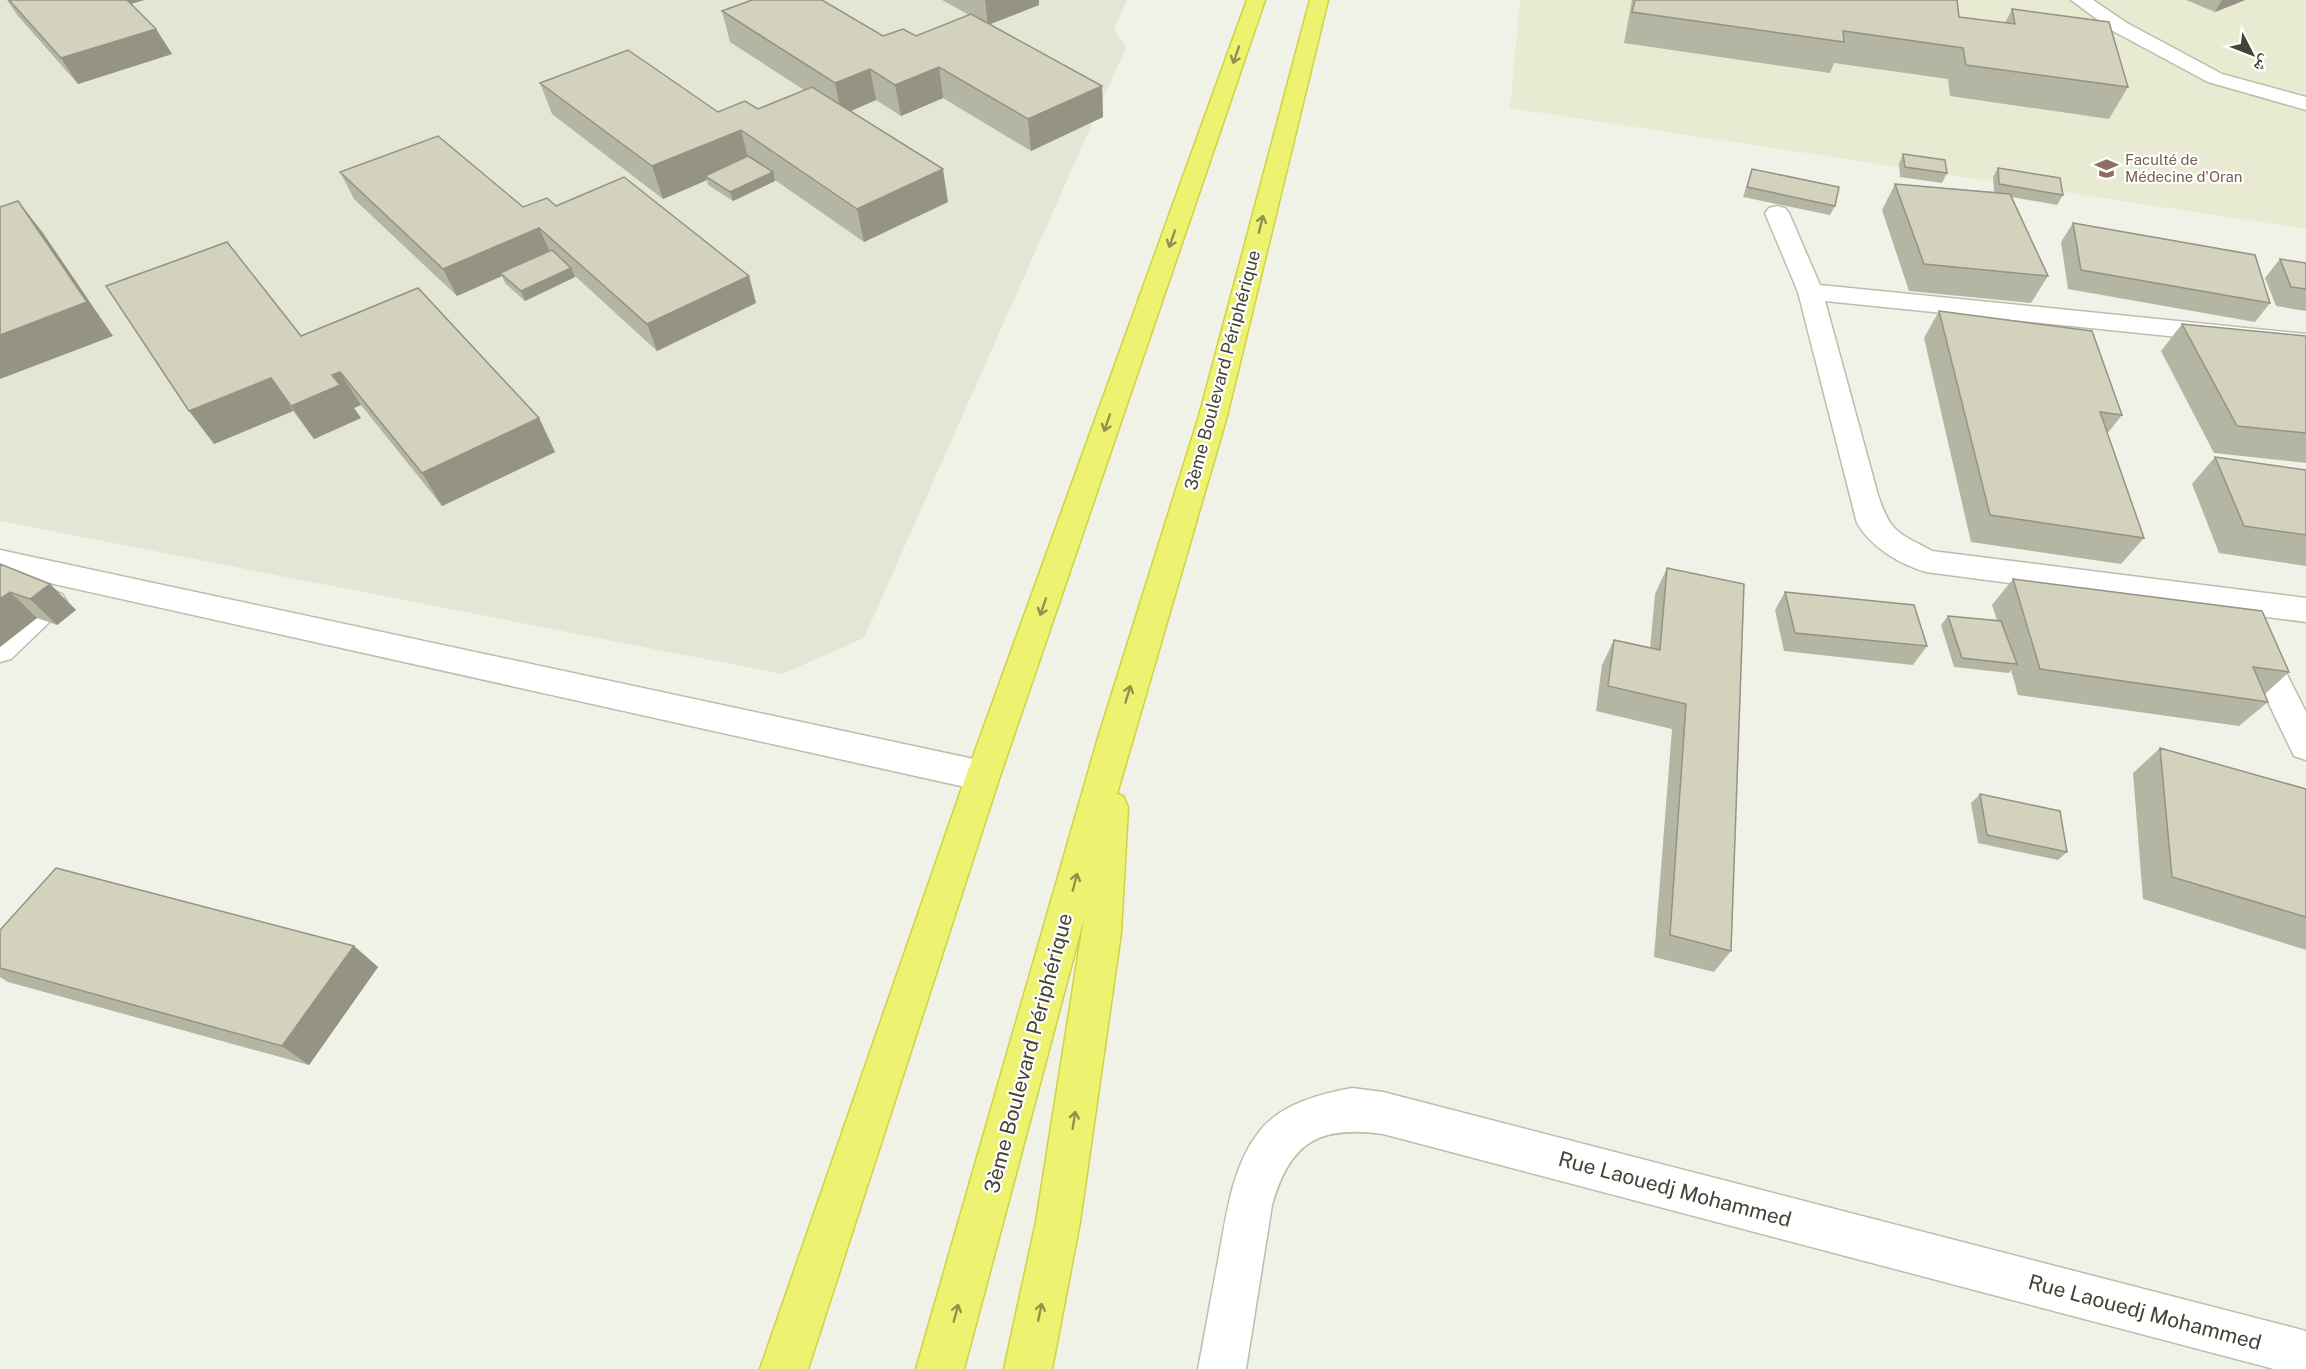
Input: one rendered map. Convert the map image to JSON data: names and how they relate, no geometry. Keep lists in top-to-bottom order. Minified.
{"streets":{"highway":["3ème Boulevard Périphérique"],"street":["Rue Laouedj Mohammed"]},"places":{"school or university":["Faculté de Médecine d'Oran"]},"north":"bottom right"}
